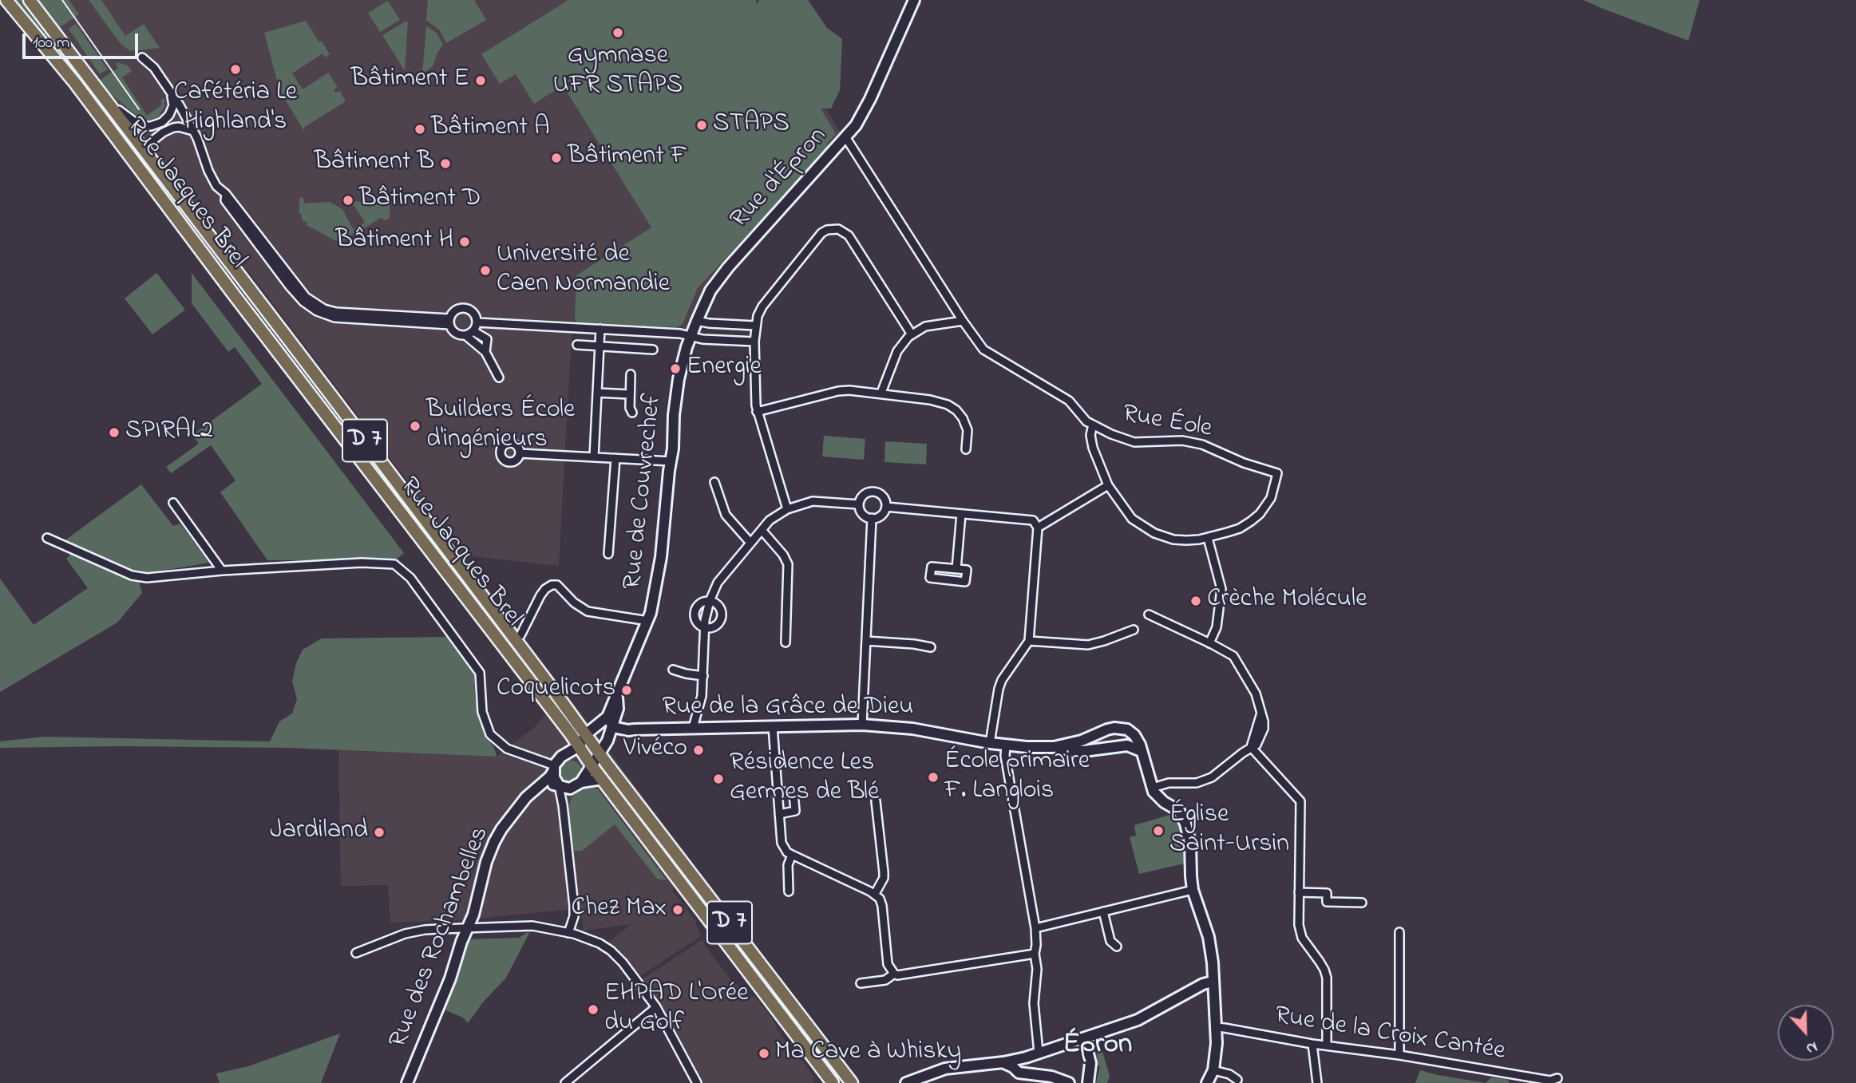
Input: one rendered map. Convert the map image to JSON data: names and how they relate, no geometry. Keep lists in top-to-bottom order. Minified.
{"streets":{"main road":["Rue Jacques Brel","D 7"],"street":["Rue d'Épron","Rue Éole","Rue de Couvrechef","Rue de la Grâce de Dieu","Rue des Rochambelles","Rue de la Croix Cantée"]},"crossings":[["Rue d'Épron","Rue de Couvrechef"],["Rue Jacques Brel","Rue de Couvrechef"],["Rue Jacques Brel","Rue des Rochambelles"],["Rue de Couvrechef","Rue de la Grâce de Dieu"],["Rue de Couvrechef","Rue des Rochambelles"]],"districts":["Épron"],"places":["Gymnase UFR STAPS","Cafétéria Le Highland's","Bâtiment E","STAPS","Bâtiment A","Bâtiment F","Bâtiment B","Bâtiment D","Bâtiment H","Université de Caen Normandie","Energie","Builders École d'ingénieurs","SPIRAL2","Crèche Molécule","Coquelicots","Vivéco","École primaire F. Langlois","Résidence Les Germes de Blé","Église Saint-Ursin","Jardiland","Chez Max","EHPAD L'Orée du Golf","Ma Cave à Whisky"],"scale_bar":"100 m","north":"bottom"}
